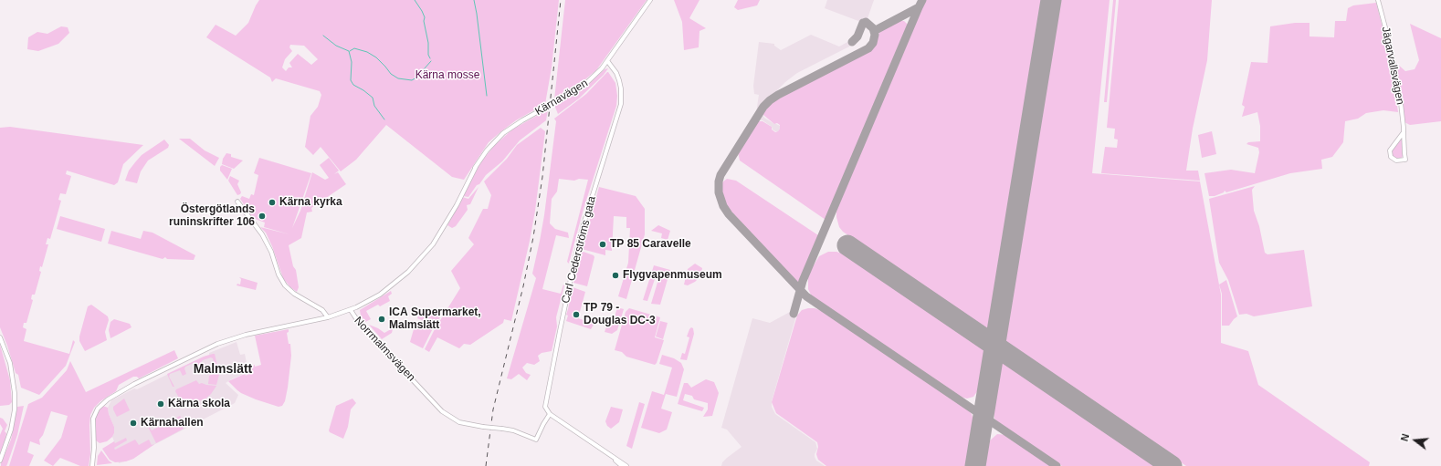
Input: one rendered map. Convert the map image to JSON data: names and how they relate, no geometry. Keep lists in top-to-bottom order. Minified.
{"streets":{"street":["Jägarvallsvägen","Kärnavägen","Carl Cederströms gata","Norrmalmsvägen"]},"crossings":[["Kärnavägen","Carl Cederströms gata"],["Kärnavägen","Norrmalmsvägen"],["Carl Cederströms gata","Norrmalmsvägen"]],"districts":["Malmslätt"],"parks":["Kärna mosse"],"places":["Kärna kyrka","Östergötlands runinskrifter 106","TP 85 Caravelle","Flygvapenmuseum","TP 79 - Douglas DC-3","ICA Supermarket, Malmslätt","Kärna skola","Kärnahallen"],"north":"left"}
